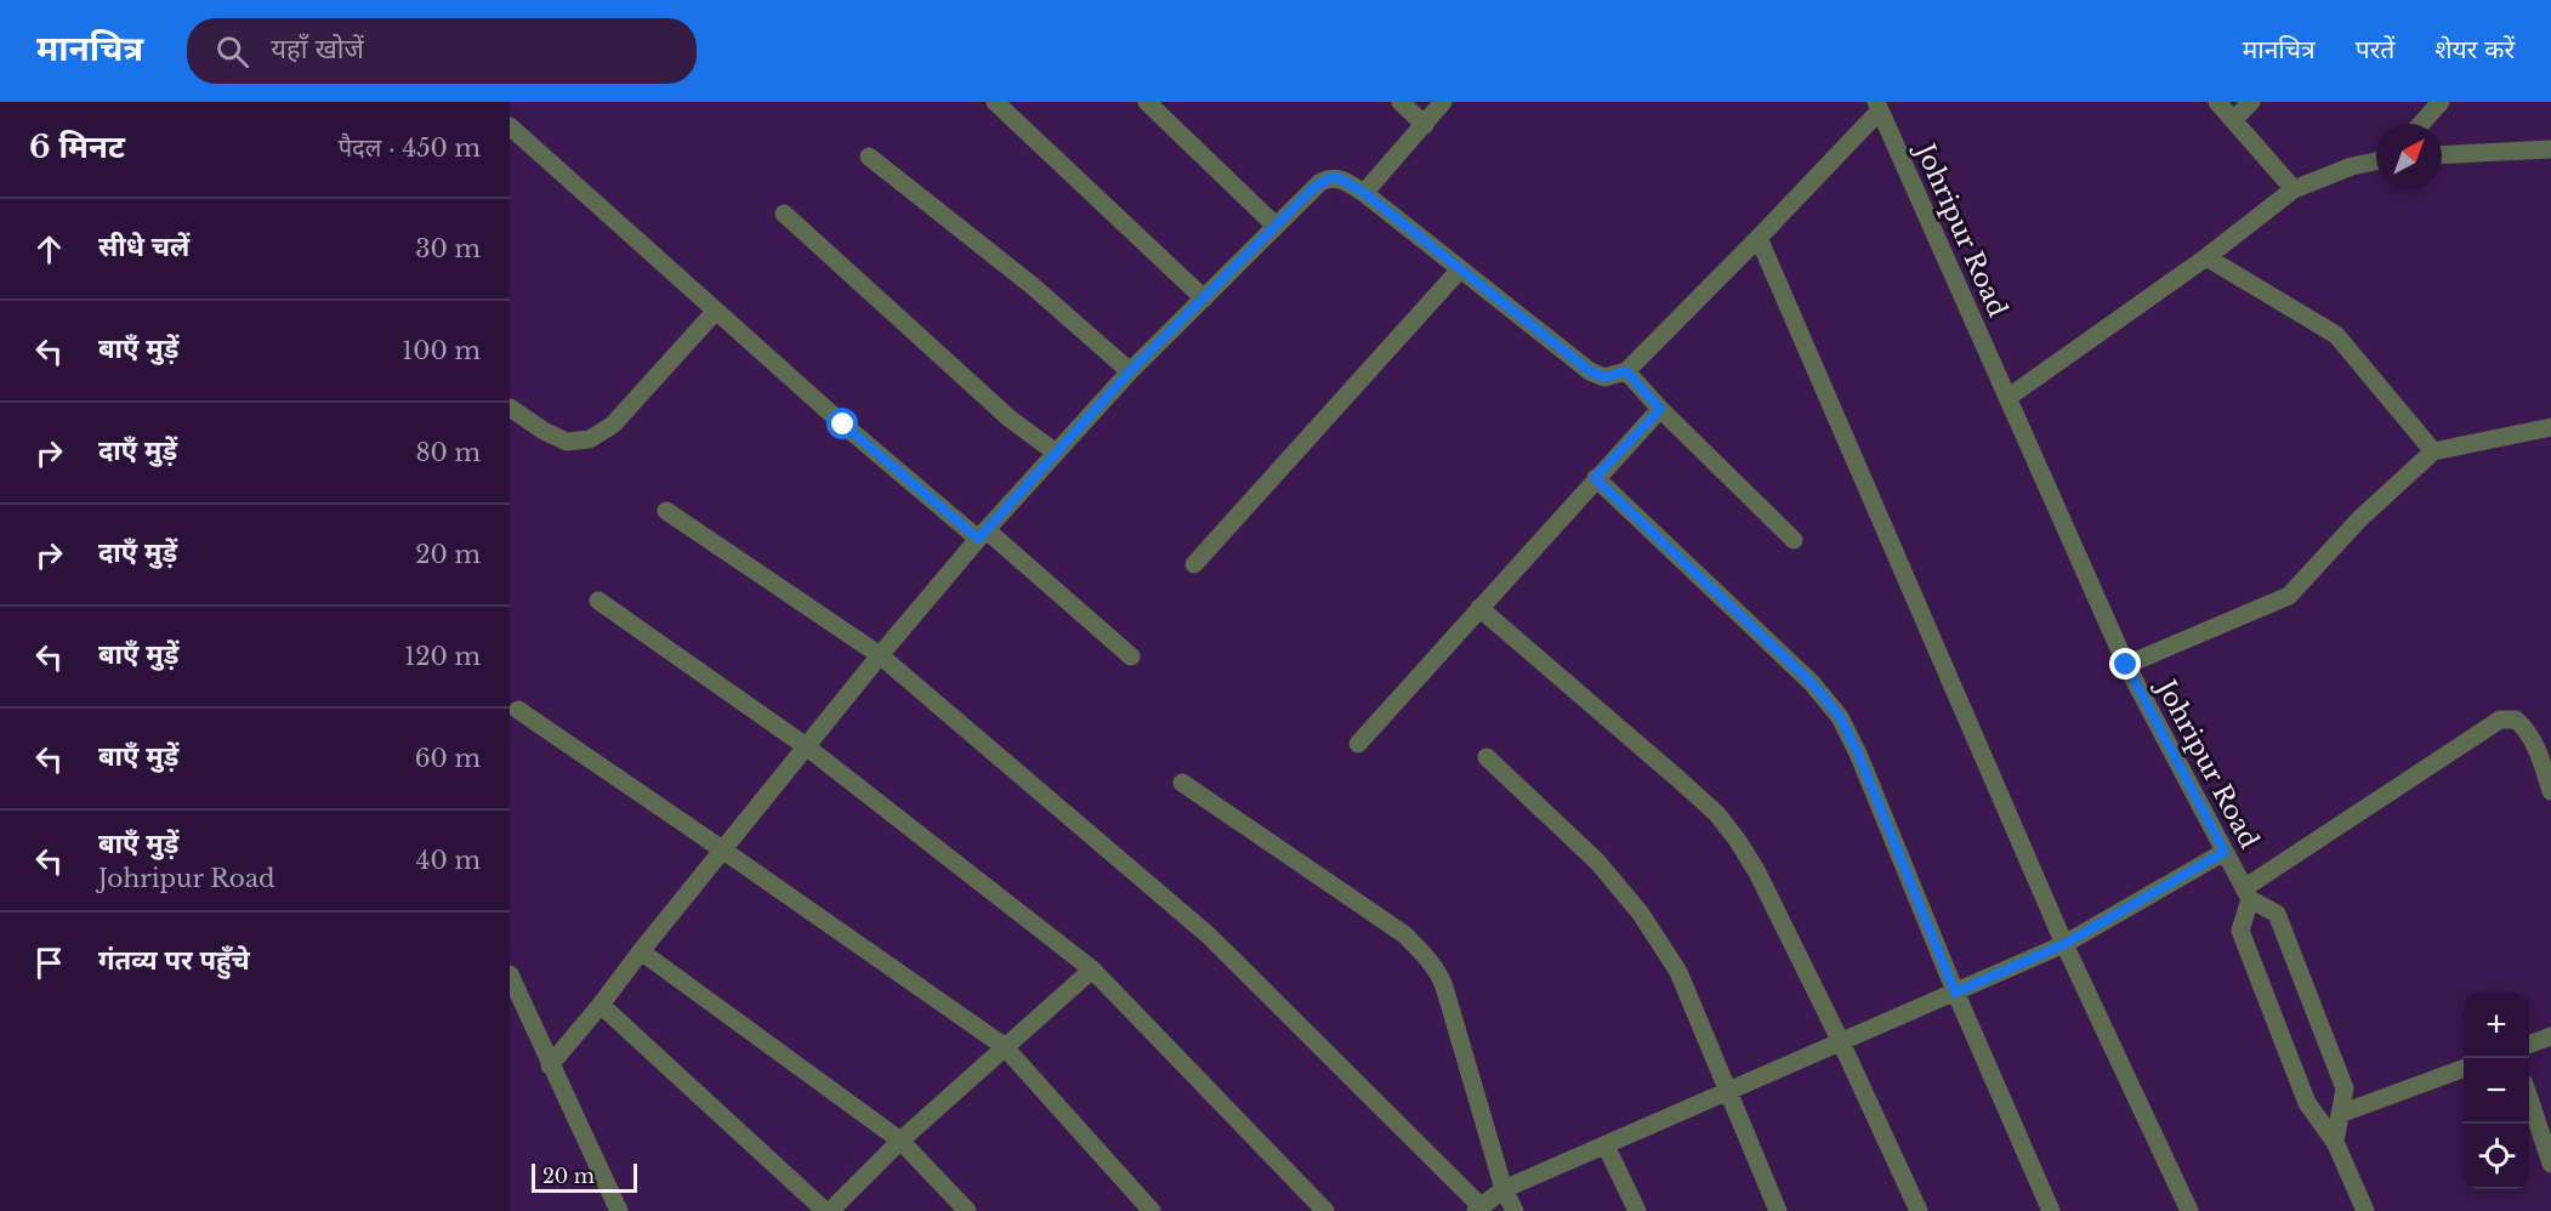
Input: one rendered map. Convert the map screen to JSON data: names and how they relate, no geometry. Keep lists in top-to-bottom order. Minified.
{"streets":{"street":["Johripur Road"]},"scale_bar":"20 m","north":"top right","page":{"header":"मानचित्र","search":"यहाँ खोजें","nav":["मानचित्र","परतें","शेयर करें"],"heading":["6 मिनट","पैदल · 450 m"],"list":[["सीधे चलें","30 m"],["बाएँ मुड़ें","100 m"],["दाएँ मुड़ें","80 m"],["दाएँ मुड़ें","20 m"],["बाएँ मुड़ें","120 m"],["बाएँ मुड़ें","60 m"],["बाएँ मुड़ें","Johripur Road","40 m"],"गंतव्य पर पहुँचे"],"map_buttons":["+","−"],"scale":"20 m"}}
